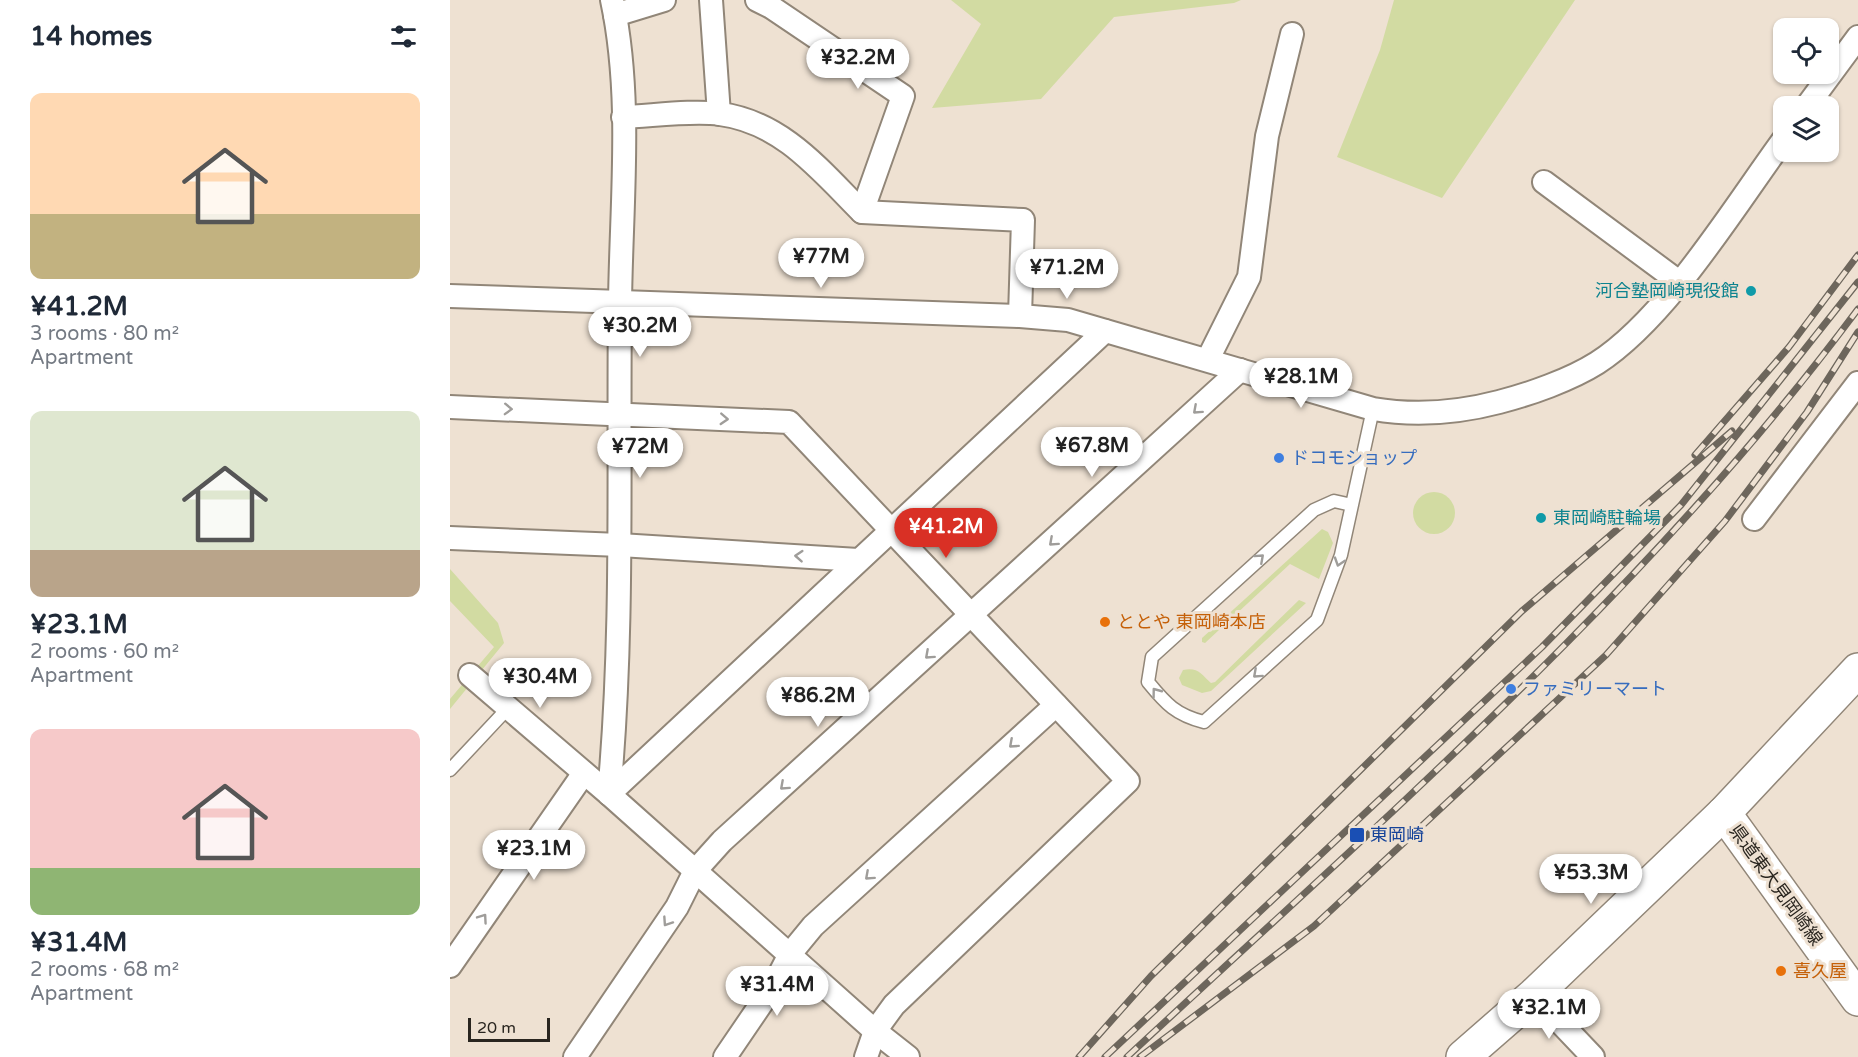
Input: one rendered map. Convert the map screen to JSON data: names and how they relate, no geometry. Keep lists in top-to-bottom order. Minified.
{"streets":{"main road":["県道東大見岡崎線"]},"places":{"other":["河合塾岡崎現役館","ドコモショップ","東岡崎駐輪場","ととや 東岡崎本店","ファミリーマート","喜久屋"],"transit":["東岡崎"]},"scale_bar":"20 m","page":{"heading":"14 homes","price":["¥32.2M","¥77M","¥71.2M","¥30.2M","¥28.1M","¥67.8M","¥72M","¥41.2M","¥30.4M","¥86.2M","¥23.1M","¥53.3M","¥31.4M","¥32.1M"],"list":[{"name":"¥41.2M","note":"3 rooms · 80 m² · Apartment"},{"name":"¥23.1M","note":"2 rooms · 60 m² · Apartment"},{"name":"¥31.4M","note":"2 rooms · 68 m² · Apartment"}],"scale":"20 m"}}
